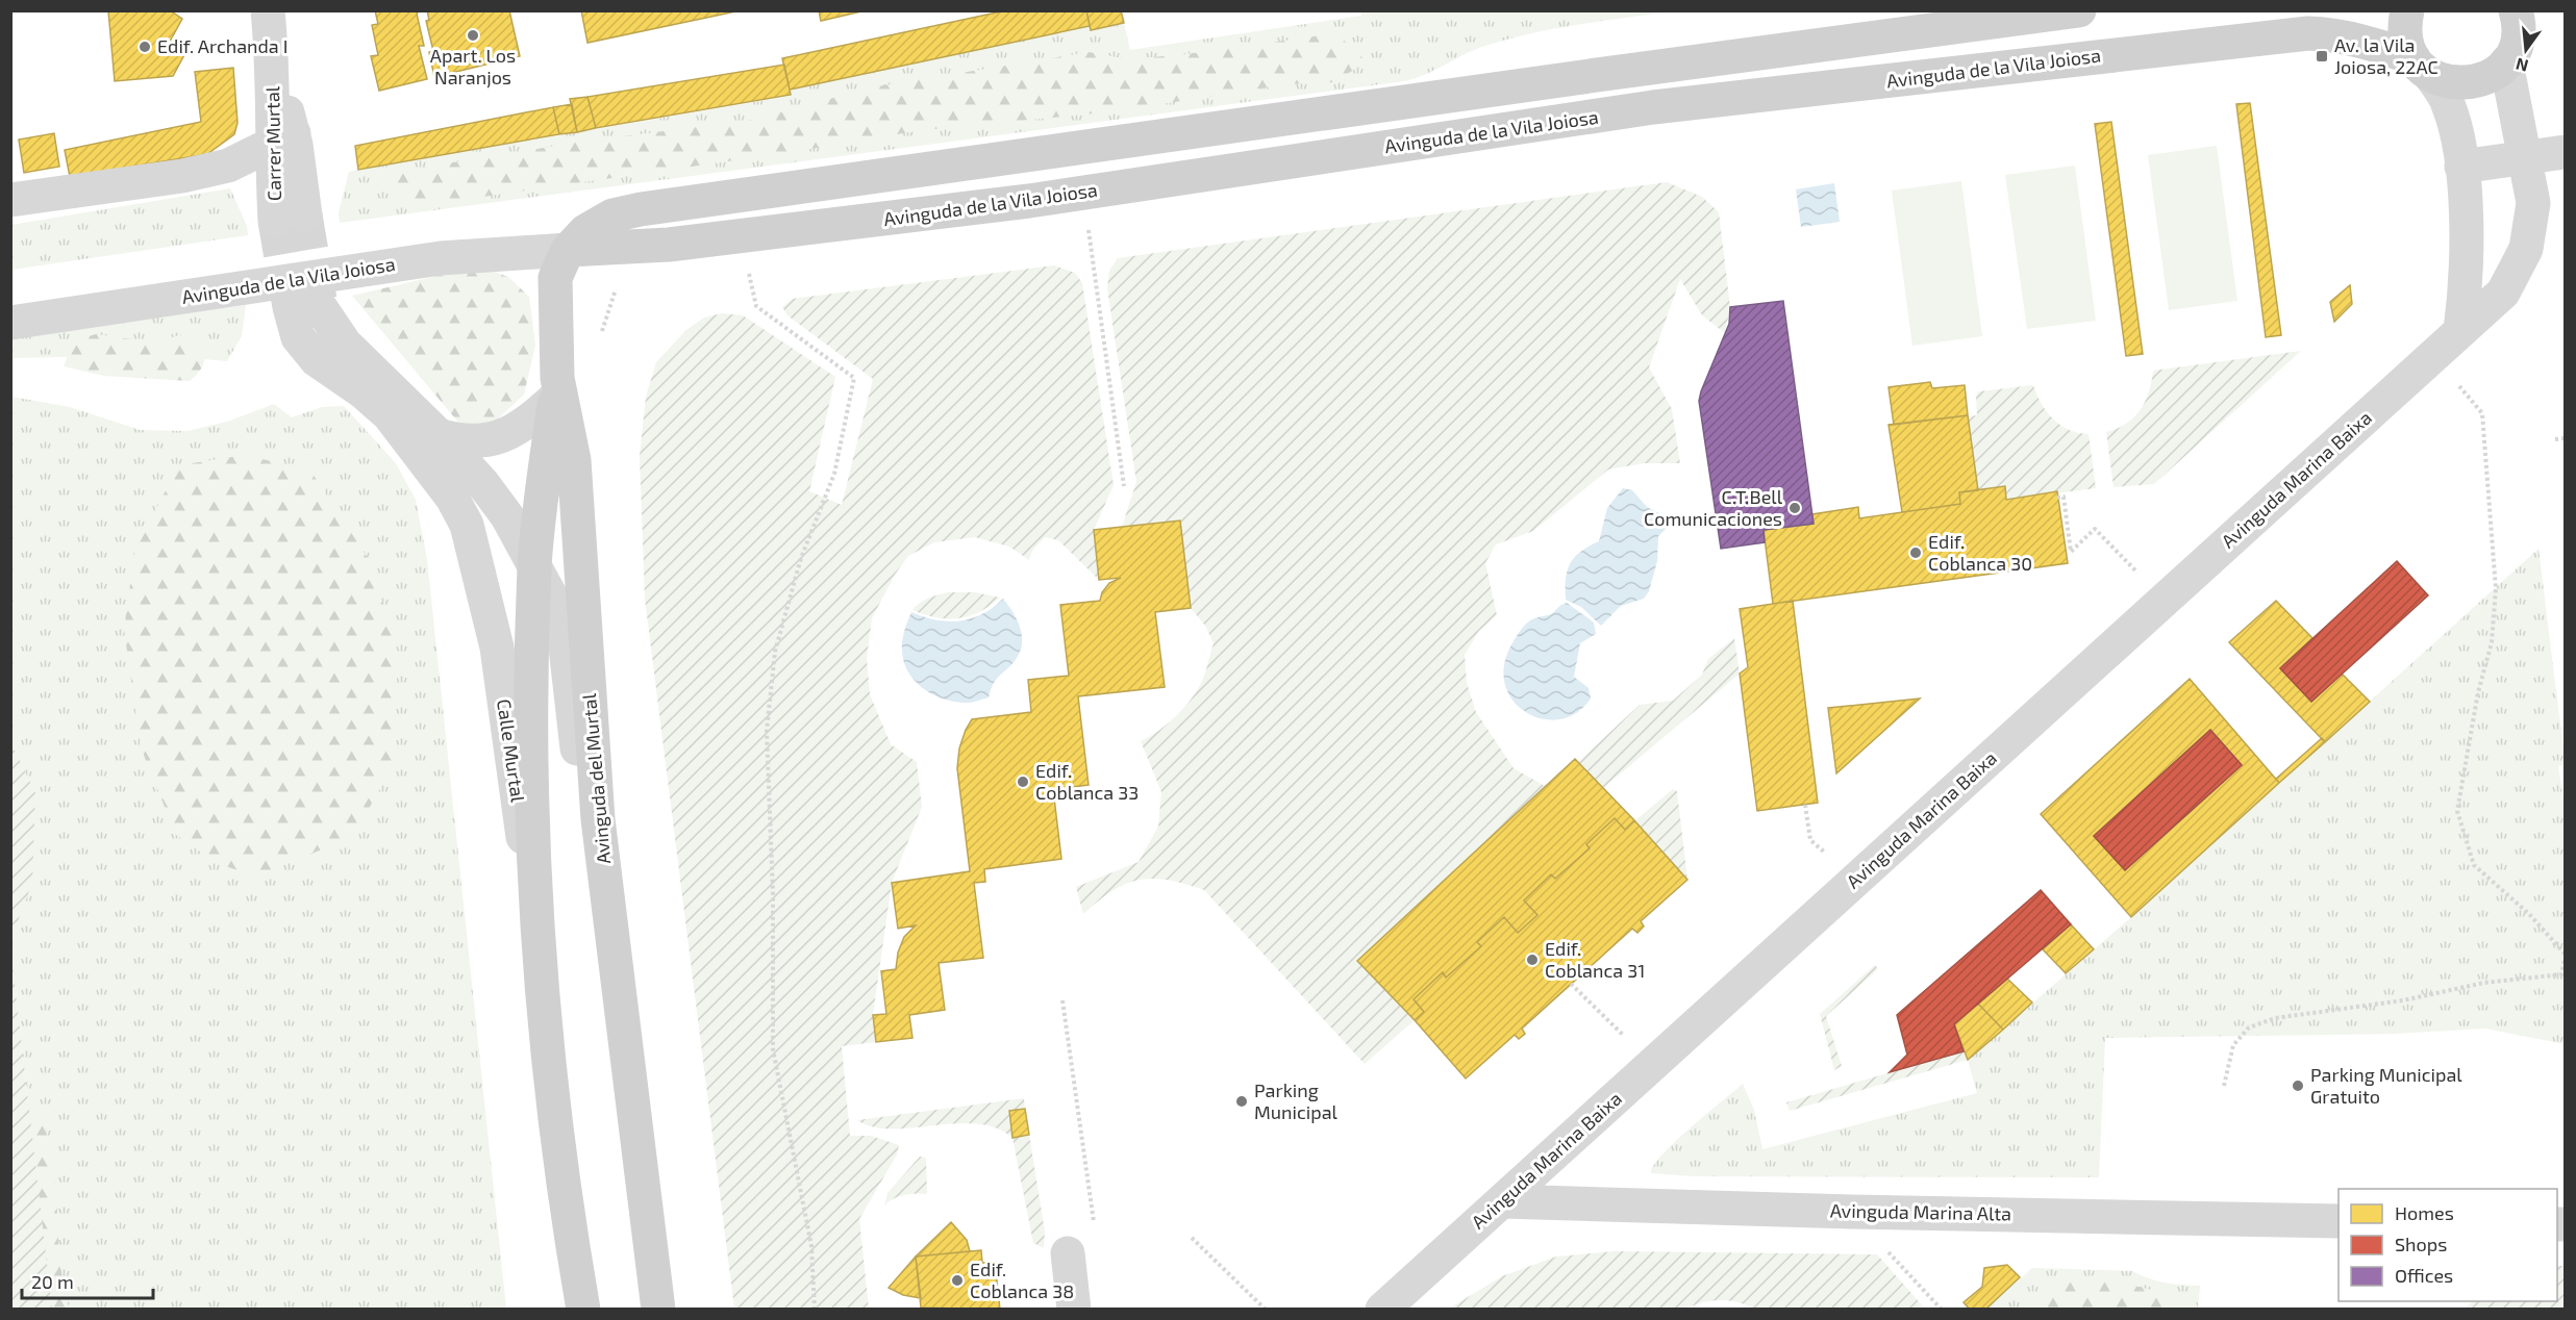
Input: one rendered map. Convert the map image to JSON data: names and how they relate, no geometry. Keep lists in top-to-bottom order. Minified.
{"streets":{"main road":["Avinguda de la Vila Joiosa","Calle Murtal","Avinguda del Murtal"],"street":["Carrer Murtal","Avinguda Marina Baixa","Avinguda Marina Alta"]},"crossings":[["Avinguda de la Vila Joiosa","Avinguda Marina Baixa"],["Avinguda de la Vila Joiosa","Avinguda del Murtal"],["Avinguda Marina Baixa","Avinguda Marina Alta"],["Calle Murtal","Avinguda del Murtal"]],"places":{"other":["Apart. Los Naranjos","Edif. Archanda I","C.T.Bell Comunicaciones","Edif. Coblanca 30","Edif. Coblanca 33","Edif. Coblanca 31","Parking Municipal Gratuito","Parking Municipal","Edif. Coblanca 38"],"transit":["Av. la Vila Joiosa, 22AC"]},"legend":["Homes","Shops","Offices"],"scale_bar":"20 m","north":"bottom"}
